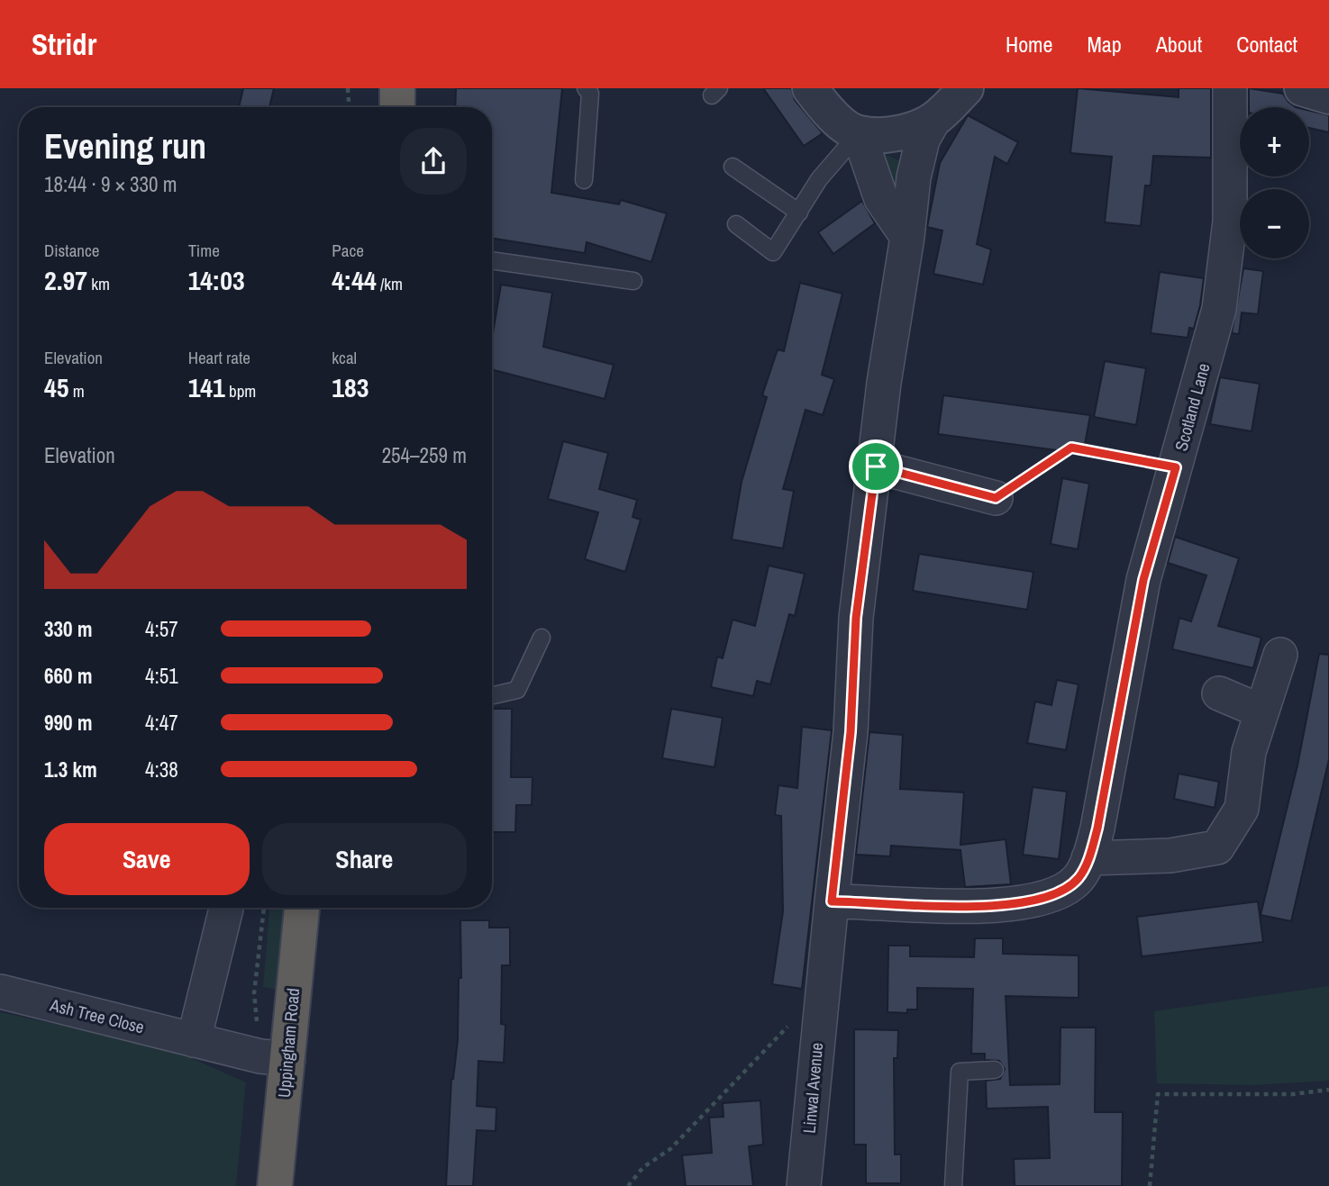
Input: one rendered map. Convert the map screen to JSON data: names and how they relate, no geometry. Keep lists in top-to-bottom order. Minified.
{"streets":{"highway":["Uppingham Road"],"street":["Scotland Lane","Ash Tree Close","Linwal Avenue"]},"crossings":[["Ash Tree Close","Uppingham Road"]],"page":{"header":"Stridr","nav":["Home","Map","About","Contact"],"map_buttons":["+","−"],"heading":["Evening run","18:44 · 9 × 330 m"],"stats":[["Distance","2.97 km"],["Time","14:03"],["Pace","4:44 /km"],["Elevation","45 m"],["Heart rate","141 bpm"],["kcal","183"]],"chart":["Elevation","254–259 m"],"list":[{"name":"330 m","note":"4:57"},{"name":"660 m","note":"4:51"},{"name":"990 m","note":"4:47"},{"name":"1.3 km","note":"4:38"}],"buttons":["Save","Share"]}}
